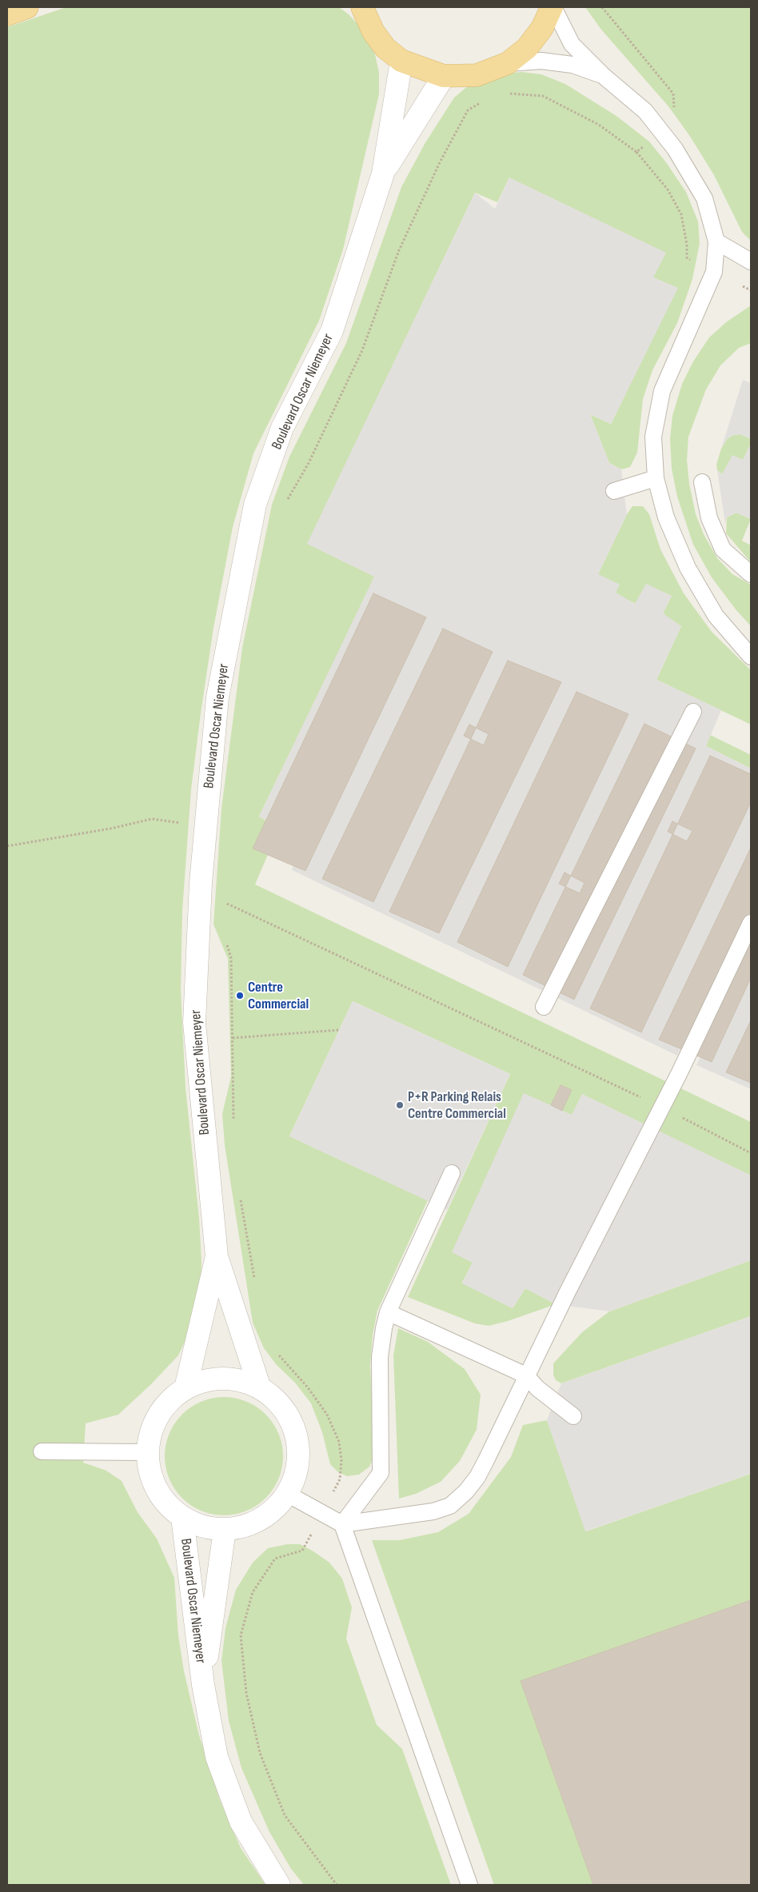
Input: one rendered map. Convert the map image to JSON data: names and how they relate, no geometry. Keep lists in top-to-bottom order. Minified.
{"streets":{"street":["Boulevard Oscar Niemeyer"]},"places":["Centre Commercial","P+R Parking Relais Centre Commercial"]}
